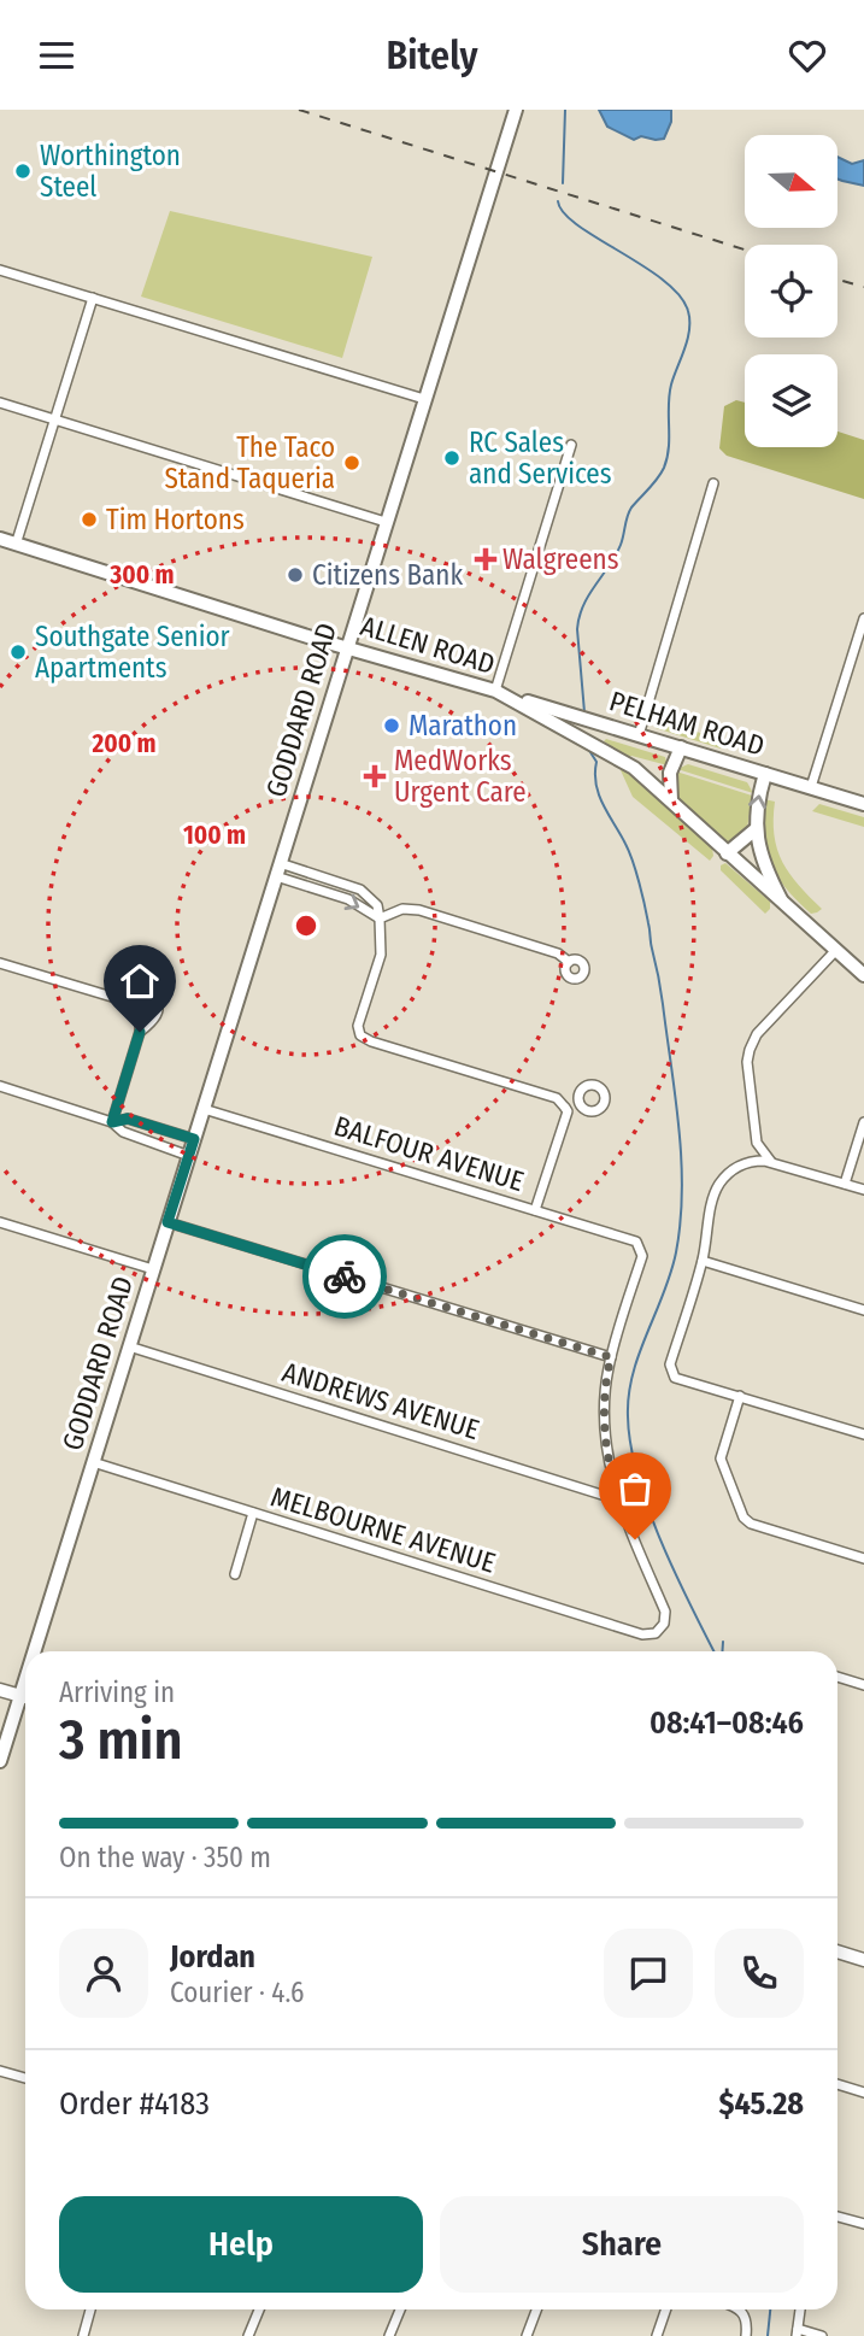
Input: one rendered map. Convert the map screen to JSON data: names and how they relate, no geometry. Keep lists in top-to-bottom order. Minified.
{"streets":{"main road":["ALLEN ROAD","GODDARD ROAD","PELHAM ROAD"],"street":["BALFOUR AVENUE","ANDREWS AVENUE","MELBOURNE AVENUE"]},"crossings":[["ALLEN ROAD","GODDARD ROAD"],["ALLEN ROAD","PELHAM ROAD"],["GODDARD ROAD","BALFOUR AVENUE"],["GODDARD ROAD","ANDREWS AVENUE"],["GODDARD ROAD","MELBOURNE AVENUE"],["ANDREWS AVENUE","MELBOURNE AVENUE"]],"places":{"other":["Worthington Steel","RC Sales and Services","The Taco Stand Taqueria","Tim Hortons","Citizens Bank","Southgate Senior Apartments","Marathon"],"health":["Walgreens","MedWorks Urgent Care"]},"north":"right","page":{"header":"Bitely","heading":["3 min","Arriving in","08:41–08:46"],"panel":["Jordan","Courier · 4.6","Order #4183","$45.28"],"bar":"On the way · 350 m","buttons":["Help","Share"]},"rings":["300 m","200 m","100 m"]}
